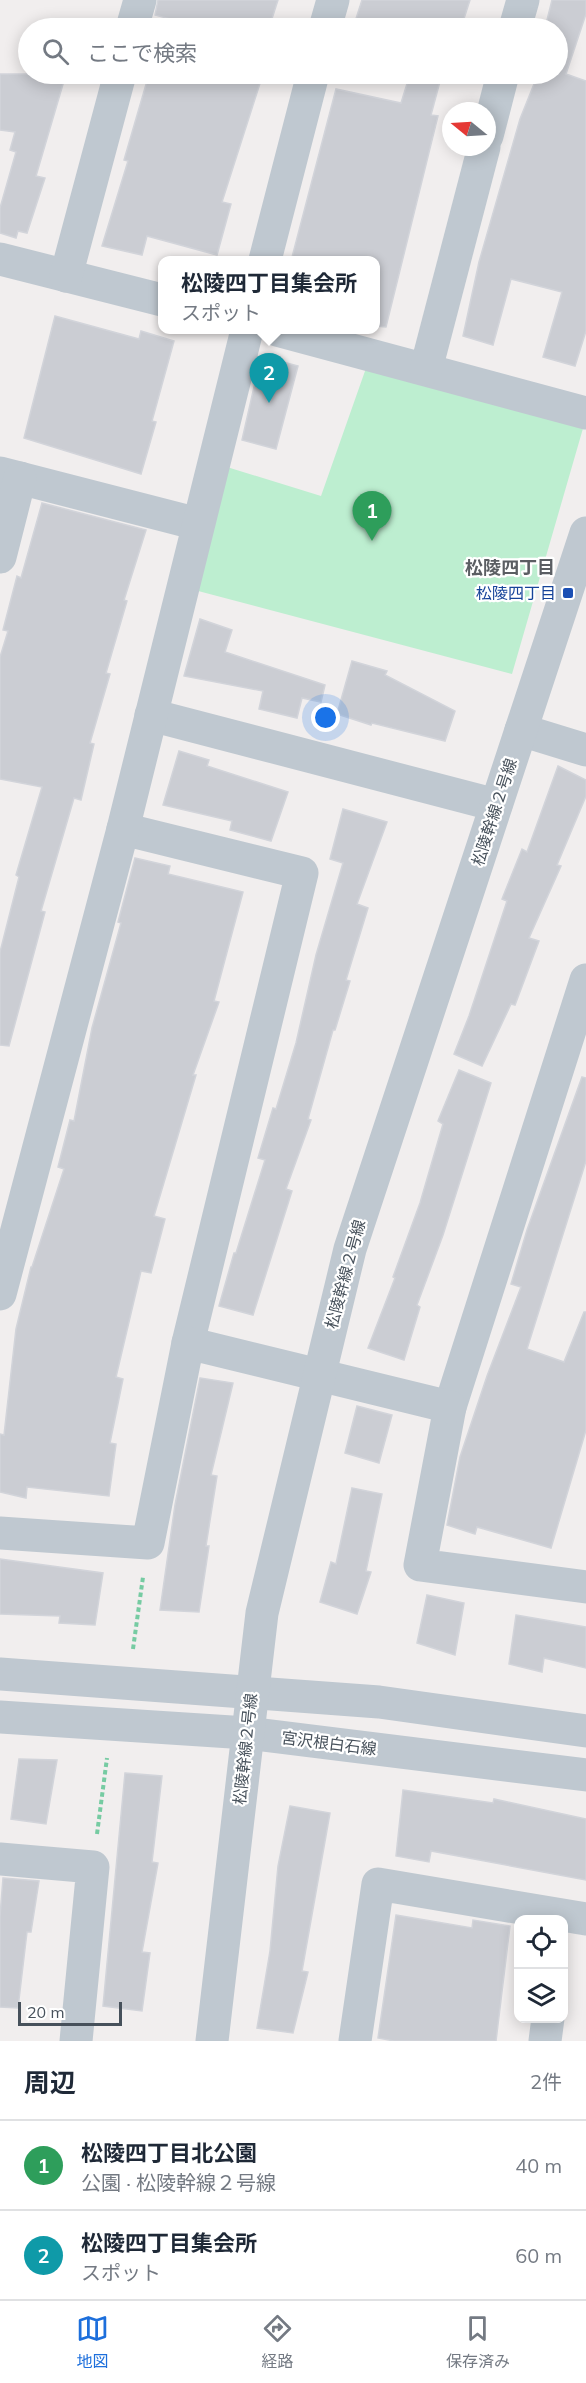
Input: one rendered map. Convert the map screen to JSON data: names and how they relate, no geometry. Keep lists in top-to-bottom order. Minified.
{"streets":{"street":["松陵幹線２号線","宮沢根白石線"]},"crossings":[["松陵幹線２号線","宮沢根白石線"]],"districts":["松陵四丁目"],"places":{"transit":["松陵四丁目"]},"scale_bar":"20 m","north":"left","page":{"search":"ここで検索","popup":["松陵四丁目集会所","スポット"],"pins":["2","1"],"scale":"20 m","heading":["周辺","2件"],"list":[{"mark":"1","name":"松陵四丁目北公園","note":"公園 · 松陵幹線２号線","value":"40 m"},{"mark":"2","name":"松陵四丁目集会所","note":"スポット","value":"60 m"}],"nav":["地図","経路","保存済み"]}}
